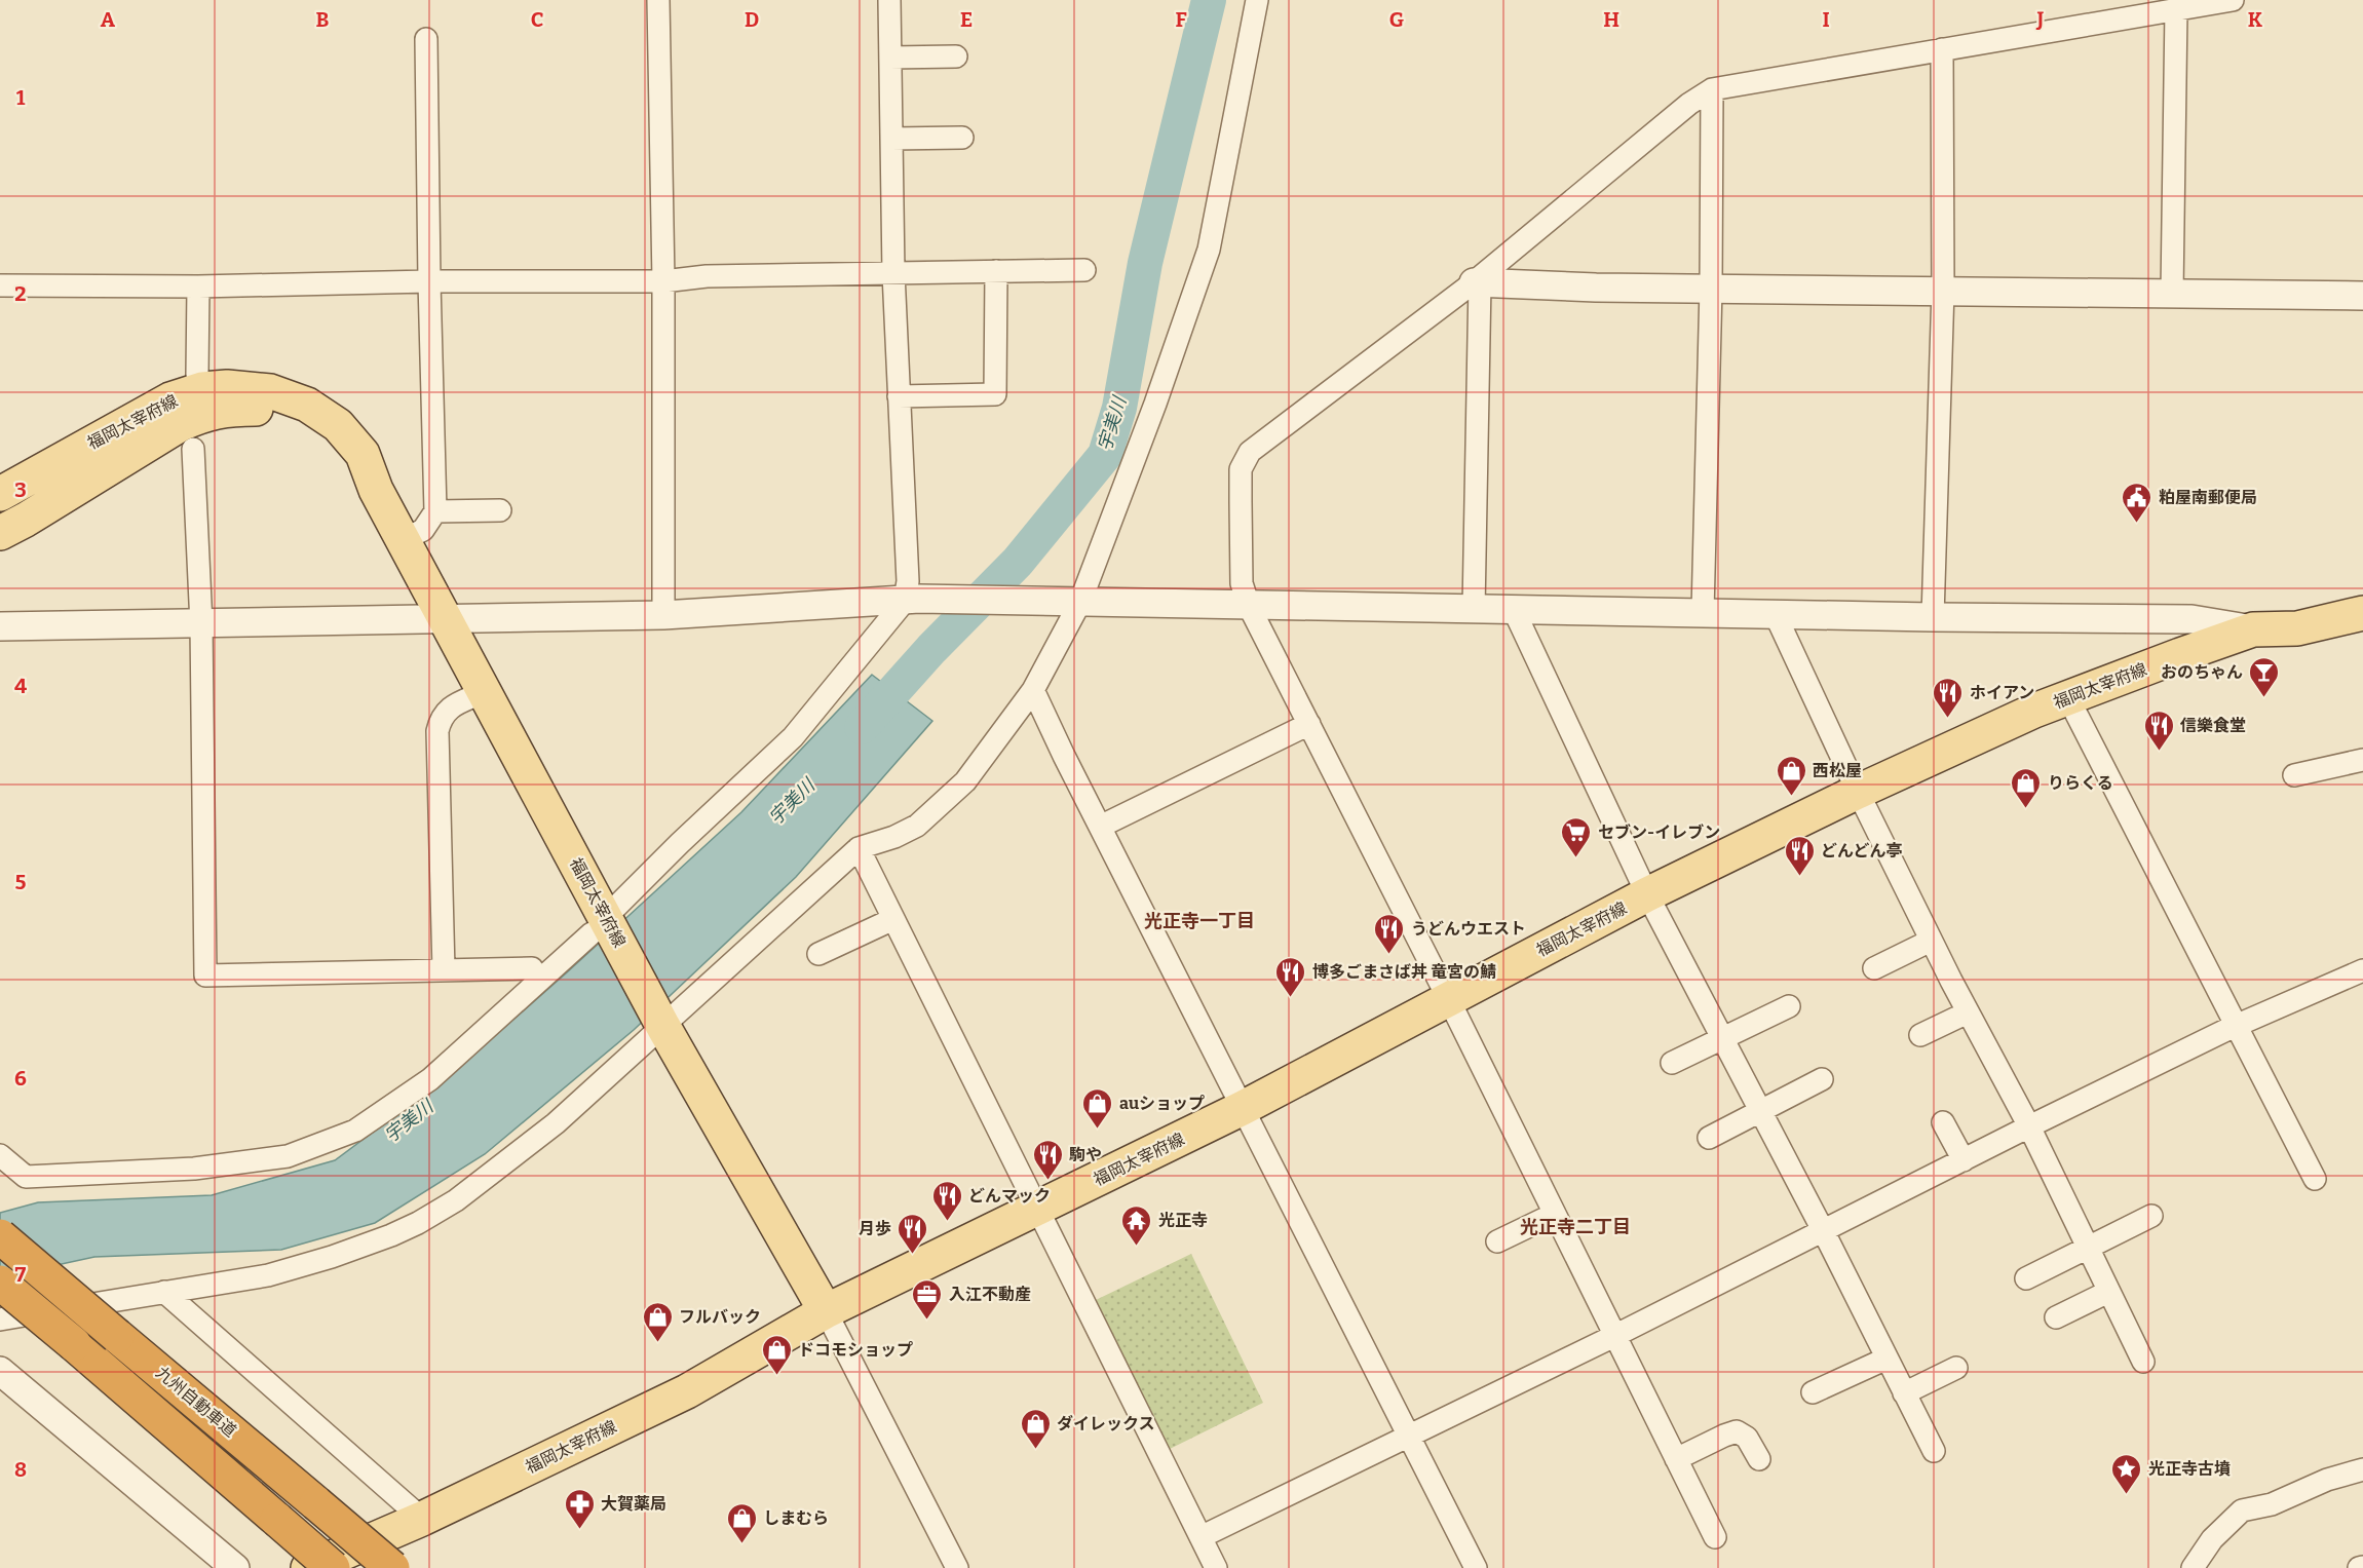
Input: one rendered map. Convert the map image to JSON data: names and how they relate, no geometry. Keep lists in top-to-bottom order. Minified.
{"streets":{"highway":["九州自動車道"],"main road":["福岡太宰府線"]},"districts":["光正寺一丁目","光正寺二丁目"],"water":["宇美川"],"places":{"public building":["粕屋南郵便局"],"bar":["おのちゃん"],"restaurant":["ホイアン","信樂食堂","どんどん亭","うどんウエスト","博多ごまさば丼 竜宮の鯖","駒や","どんマック","月歩"],"shop":["西松屋","りらくる","auショップ","フルバック","ドコモショップ","ダイレックス","しまむら"],"supermarket":["セブン-イレブン"],"temple":["光正寺"],"office":["入江不動産"],"place":["光正寺古墳"],"pharmacy":["大賀薬局"]},"grid":{"columns":["A","B","C","D","E","F","G","H","I","J","K"],"rows":["1","2","3","4","5","6","7","8"]}}
